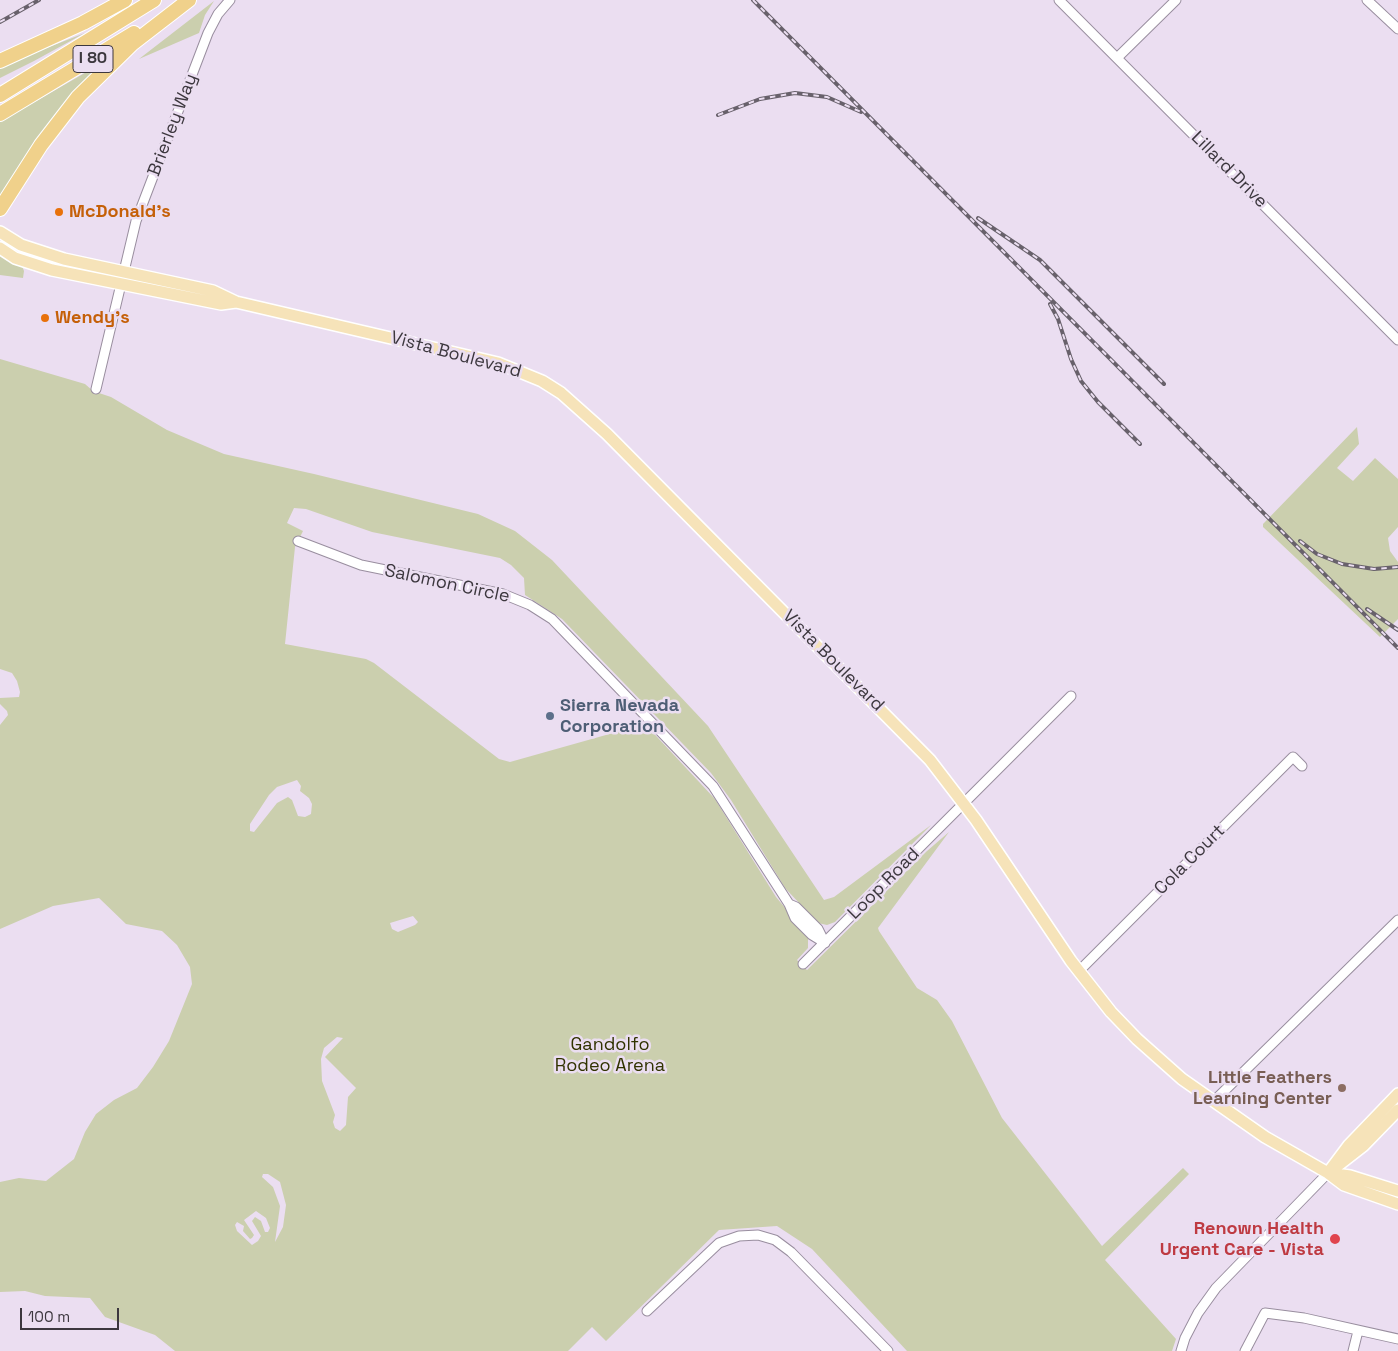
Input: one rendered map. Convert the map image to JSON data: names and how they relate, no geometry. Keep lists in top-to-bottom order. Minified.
{"streets":{"highway":["I 80"],"main road":["Vista Boulevard"],"street":["Brierley Way","Lillard Drive","Salomon Circle","Cola Court","Loop Road"]},"crossings":[["Brierley Way","Vista Boulevard"],["Vista Boulevard","Cola Court"],["Vista Boulevard","Loop Road"],["Salomon Circle","Loop Road"]],"parks":["Gandolfo Rodeo Arena"],"places":["McDonald's","Wendy's","Sierra Nevada Corporation","Little Feathers Learning Center","Renown Health Urgent Care - Vista"],"scale_bar":"100 m"}
